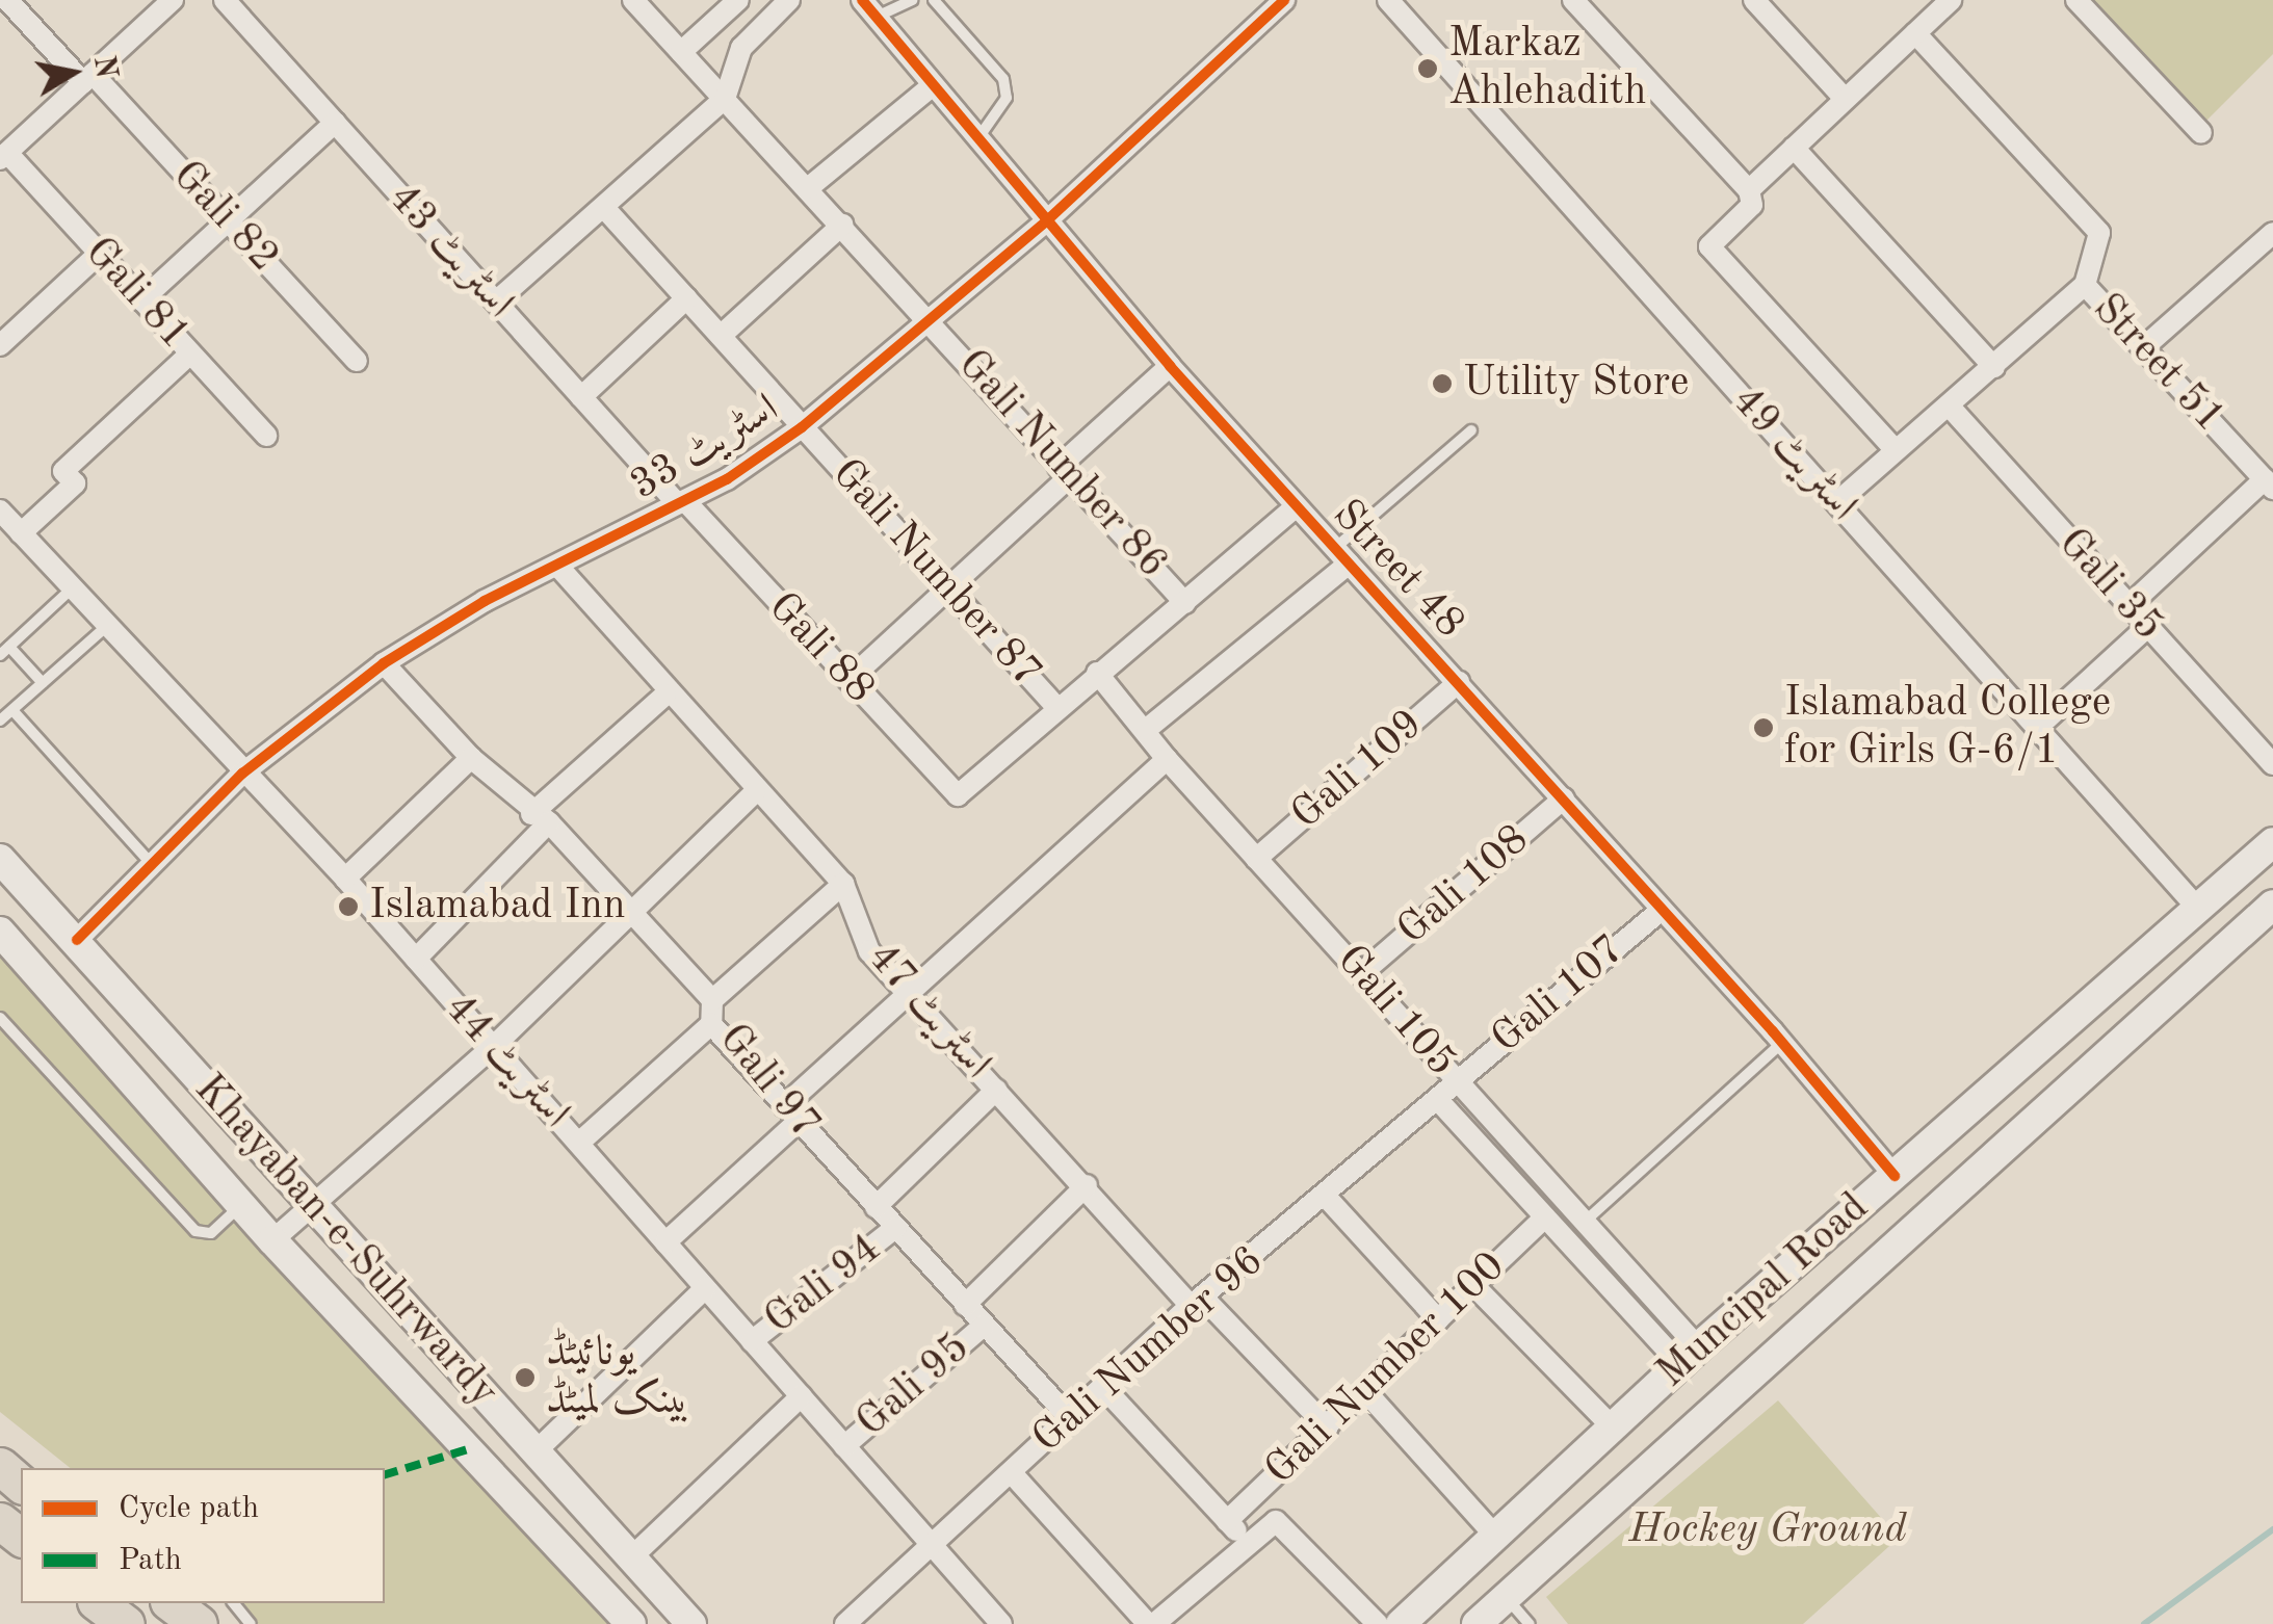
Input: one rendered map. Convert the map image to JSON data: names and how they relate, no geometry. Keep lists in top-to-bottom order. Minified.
{"streets":{"street":["Gali 82","اسٹریٹ 43","Gali 81","Street 51","اسٹریٹ 33","اسٹریٹ 49","Gali Number 86","Street 48","Gali Number 87","Gali 35","Gali 88","Gali 109","Gali 108","Gali 107","اسٹریٹ 47","Gali 105","اسٹریٹ 44","Gali 97","Khayaban-e-Suhrwardy","Gali 94","Muncipal Road","Gali Number 96","Gali Number 100","Gali 95"]},"crossings":[["اسٹریٹ 43","اسٹریٹ 33"],["اسٹریٹ 43","Gali 88"],["اسٹریٹ 33","Gali Number 86"],["اسٹریٹ 33","Street 48"],["اسٹریٹ 33","Gali Number 87"],["اسٹریٹ 33","Gali 88"],["اسٹریٹ 33","اسٹریٹ 47"],["اسٹریٹ 33","اسٹریٹ 44"],["اسٹریٹ 33","Gali 97"],["اسٹریٹ 33","Khayaban-e-Suhrwardy"],["اسٹریٹ 49","Muncipal Road"],["Street 48","Gali 109"],["Street 48","Gali 108"],["Street 48","Gali 107"],["Street 48","Muncipal Road"],["Gali Number 87","Gali 88"],["Gali 109","Gali 105"],["Gali 108","Gali 105"],["Gali 107","Gali 105"],["Gali 107","Gali Number 96"],["اسٹریٹ 47","Gali Number 96"],["اسٹریٹ 47","Gali Number 100"],["Gali 105","Muncipal Road"],["Gali 105","Gali Number 96"],["اسٹریٹ 44","Gali 94"],["اسٹریٹ 44","Gali Number 96"],["اسٹریٹ 44","Gali 95"],["Gali 97","Gali 94"],["Gali 97","Gali Number 96"],["Gali 97","Gali 95"]],"parks":["Hockey Ground"],"places":["Markaz Ahlehadith","Utility Store","Islamabad College for Girls G-6/1","Islamabad Inn","یونائیٹڈ بینک لمیٹڈ"],"legend":["Cycle path","Path"],"north":"right"}
